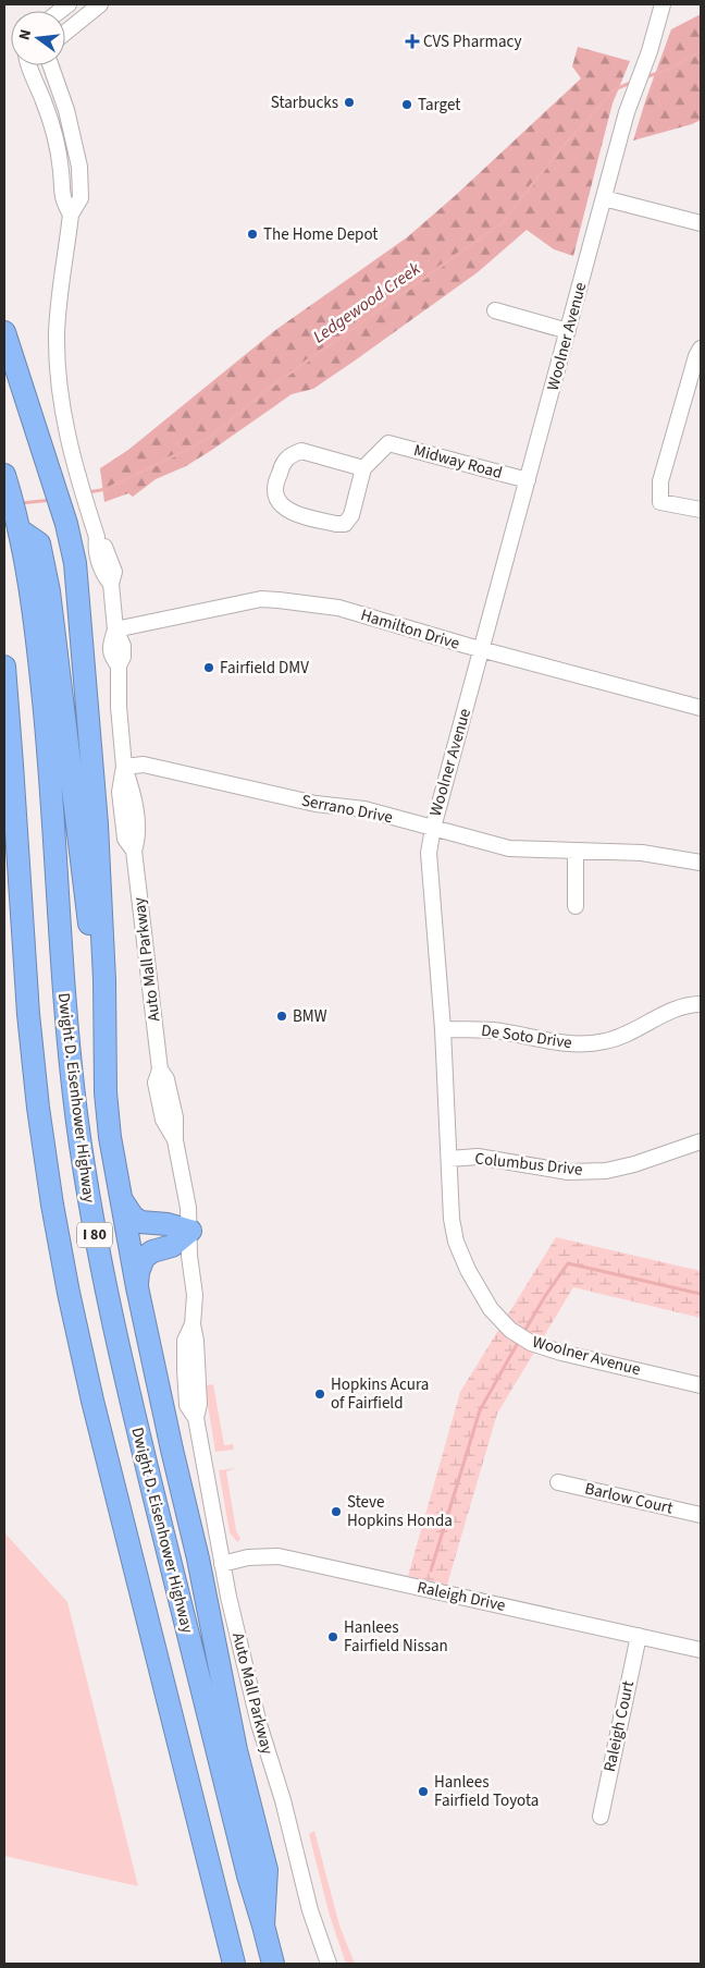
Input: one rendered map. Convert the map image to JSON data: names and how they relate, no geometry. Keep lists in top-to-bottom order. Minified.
{"streets":{"highway":["Dwight D. Eisenhower Highway","I 80"],"street":["Woolner Avenue","Midway Road","Hamilton Drive","Serrano Drive","Auto Mall Parkway","De Soto Drive","Columbus Drive","Barlow Court","Raleigh Drive","Raleigh Court"]},"crossings":[["Woolner Avenue","Midway Road"],["Woolner Avenue","Hamilton Drive"],["Woolner Avenue","Serrano Drive"],["Woolner Avenue","De Soto Drive"],["Woolner Avenue","Columbus Drive"],["Hamilton Drive","Auto Mall Parkway"],["Serrano Drive","Auto Mall Parkway"],["Auto Mall Parkway","Raleigh Drive"],["Raleigh Drive","Raleigh Court"]],"water":["Ledgewood Creek"],"places":{"health":["CVS Pharmacy"],"other":["Starbucks","Target","The Home Depot","Fairfield DMV","BMW","Hopkins Acura of Fairfield","Steve Hopkins Honda","Hanlees Fairfield Nissan","Hanlees Fairfield Toyota"]},"north":"left"}
